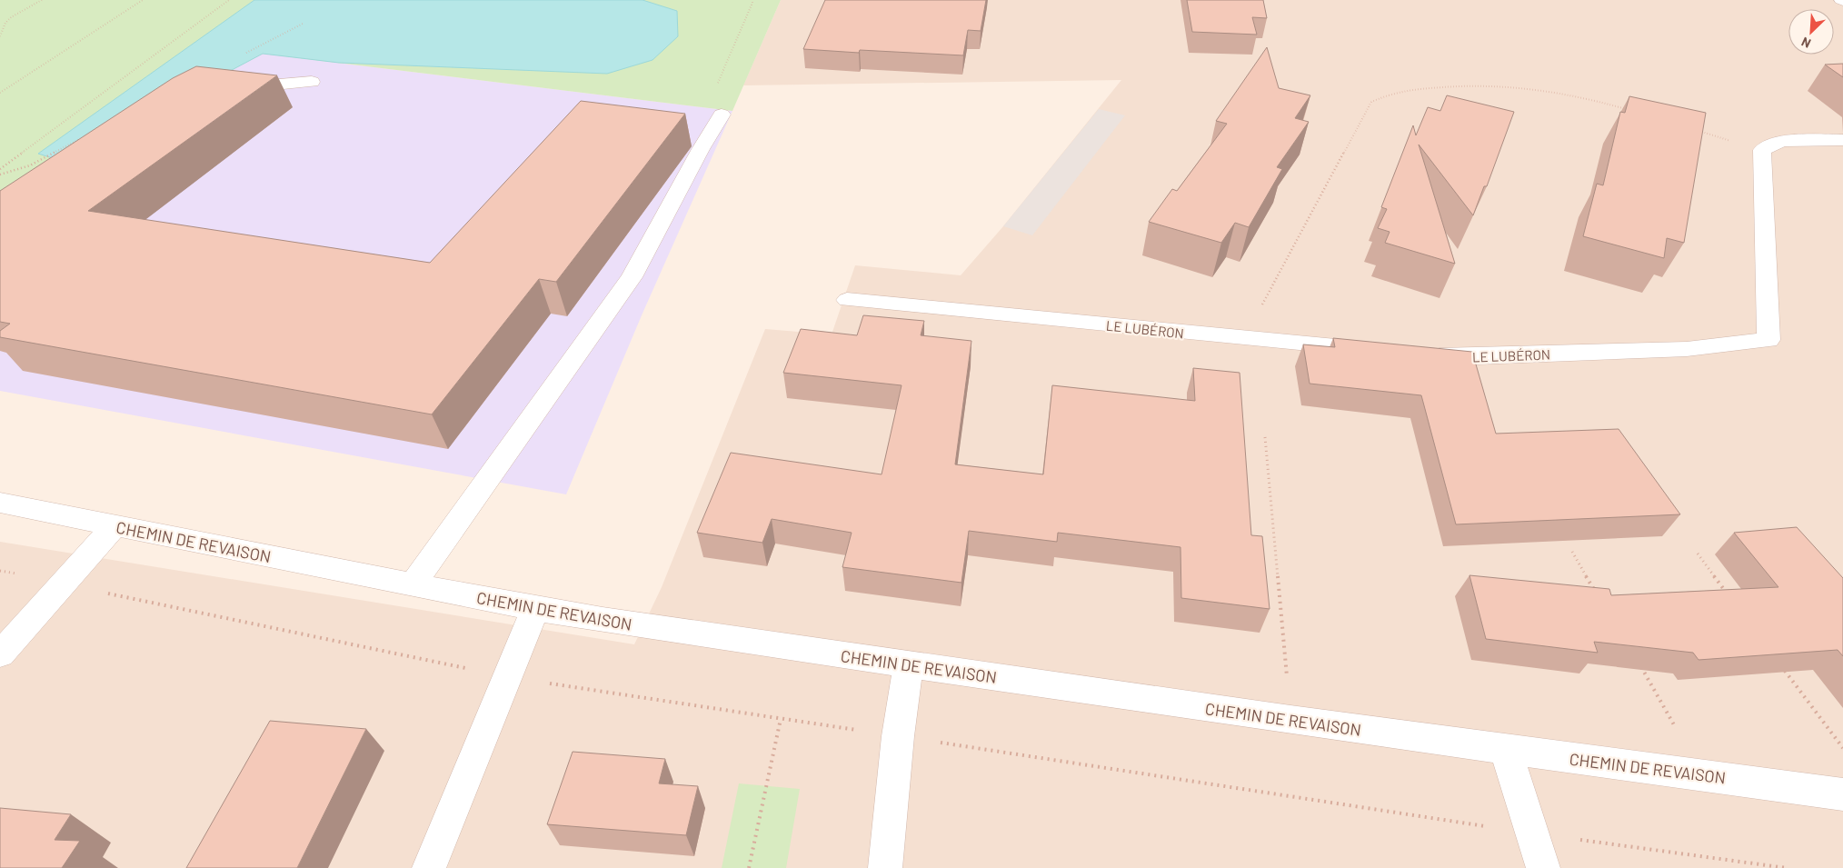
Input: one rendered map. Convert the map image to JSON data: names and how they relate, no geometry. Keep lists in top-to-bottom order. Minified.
{"streets":{"street":["LE LUBÉRON","CHEMIN DE REVAISON"]},"north":"bottom left"}
